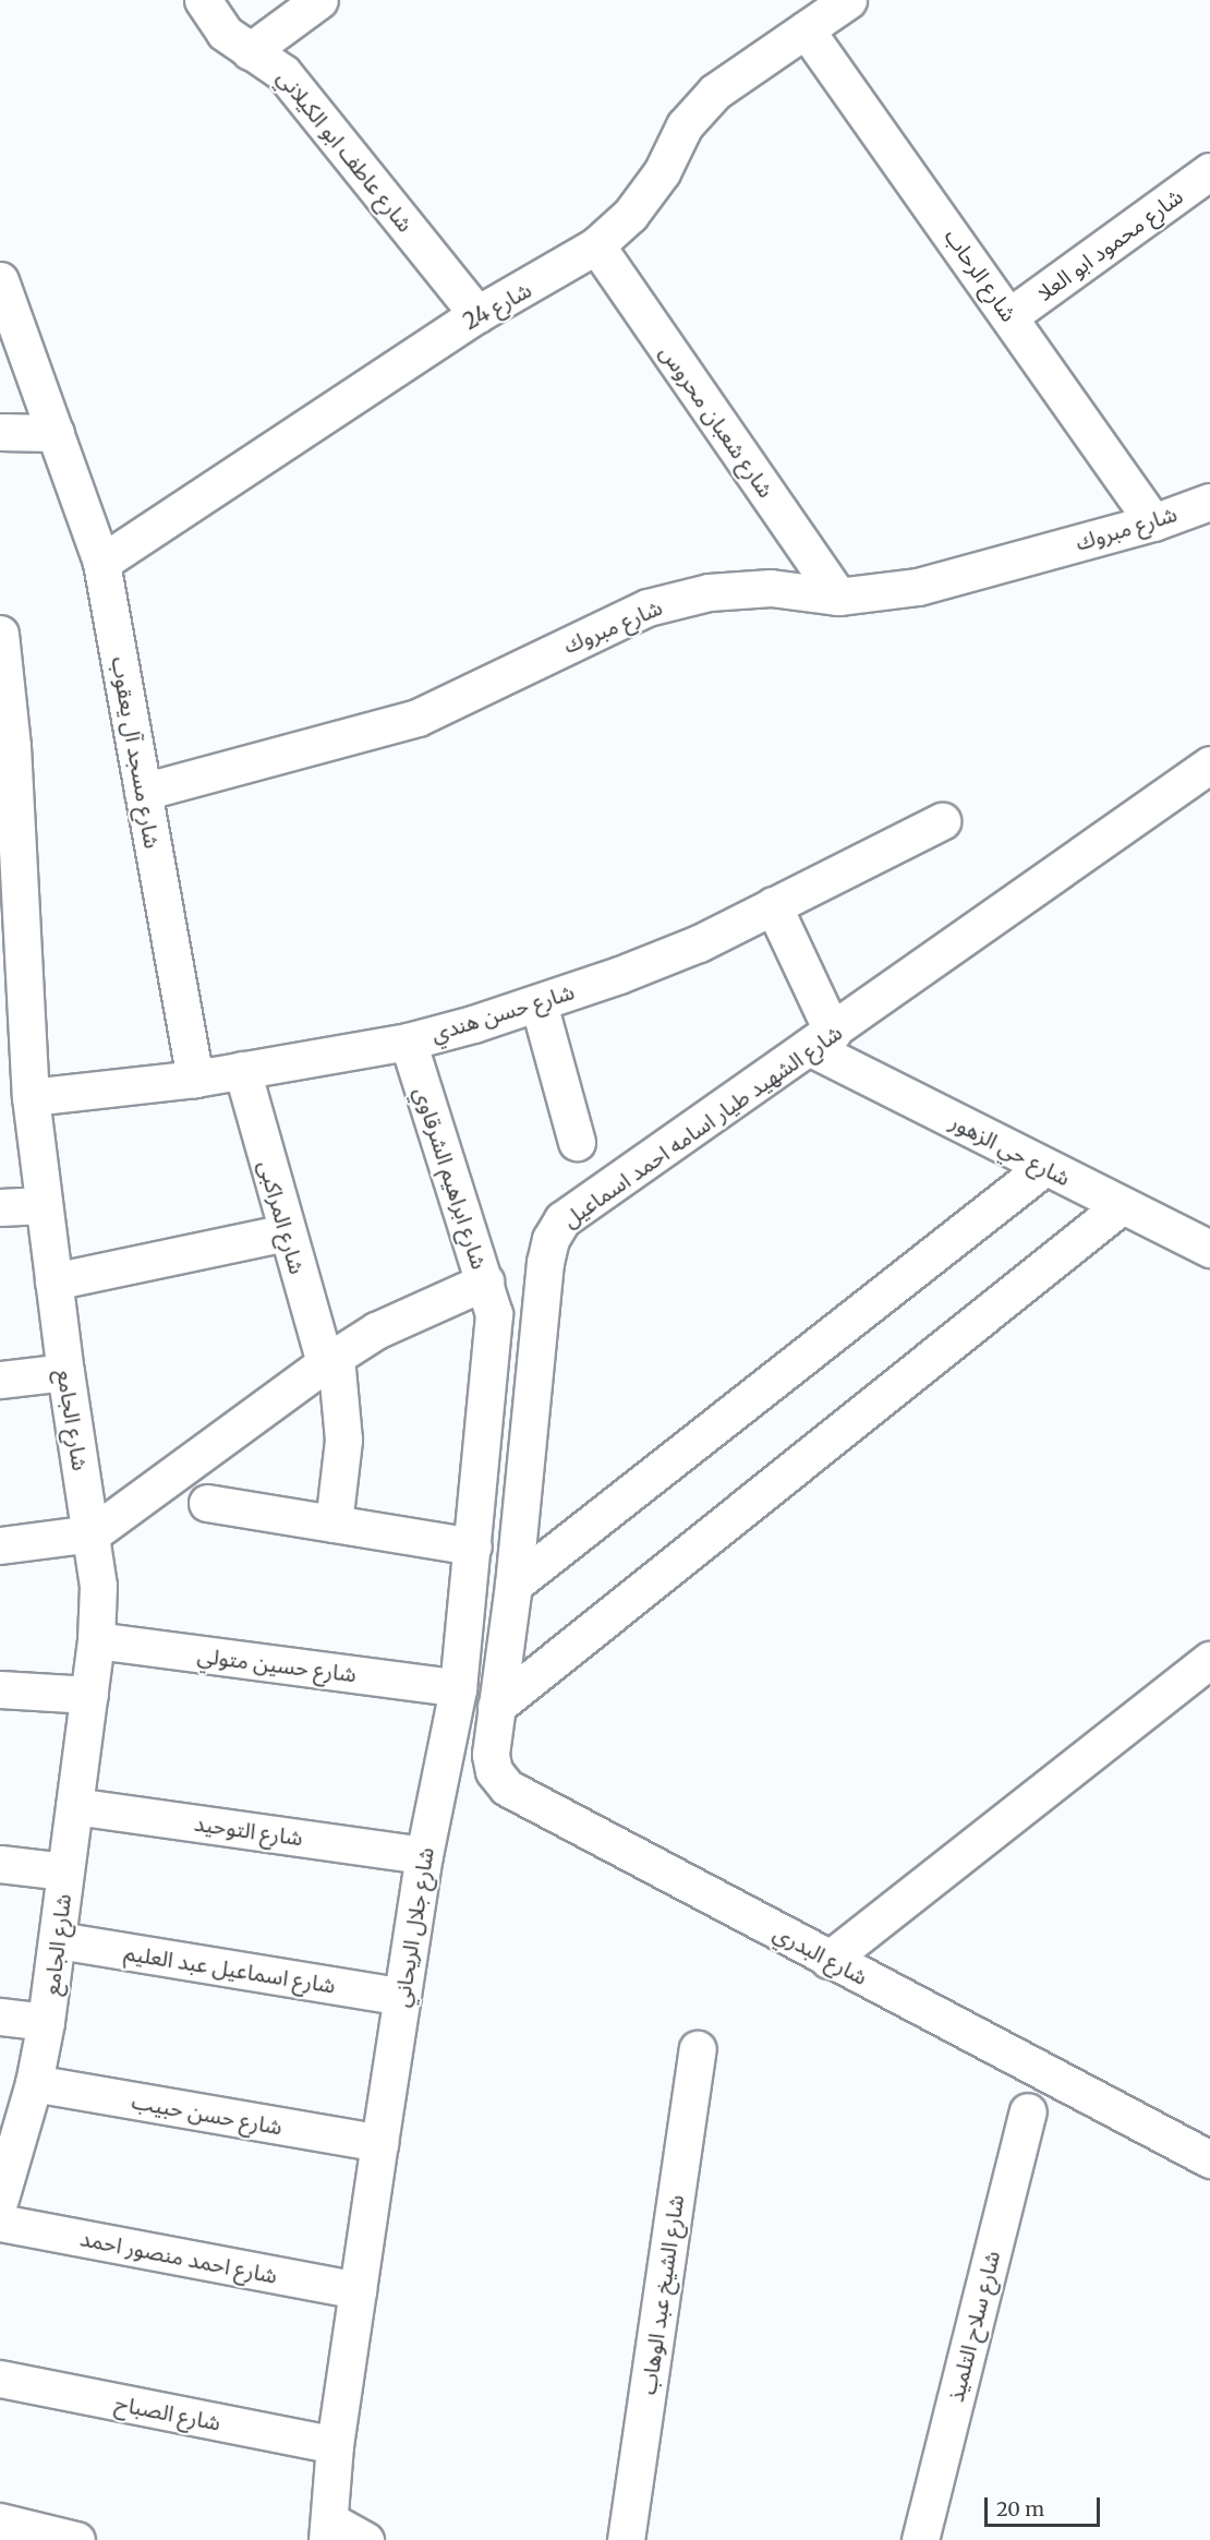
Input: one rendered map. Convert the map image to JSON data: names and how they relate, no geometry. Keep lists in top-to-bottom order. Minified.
{"streets":{"street":["شارع عاطف ابو الكيلاني","شارع محمود ابو العلا","شارع الرحاب","شارع 24","شارع شعبان محروس","شارع مبروك","شارع مسجد آل يعقوب","شارع حسن هندي","شارع الشهيد طيار اسامه احمد اسماعيل","شارع حي الزهور","شارع ابراهيم الشرقاوي","شارع المراكبى","شارع الجامع","شارع حسين متولي","شارع التوحيد","شارع جلال الريحاني","شارع البدري","شارع اسماعيل عبد العليم","شارع حسن حبيب","شارع احمد منصور احمد","شارع الشيخ عبد الوهاب","شارع سلاح التلميذ","شارع الصباح"]},"crossings":[["شارع عاطف ابو الكيلاني","شارع 24"],["شارع محمود ابو العلا","شارع الرحاب"],["شارع الرحاب","شارع 24"],["شارع الرحاب","شارع مبروك"],["شارع 24","شارع شعبان محروس"],["شارع 24","شارع مسجد آل يعقوب"],["شارع شعبان محروس","شارع مبروك"],["شارع مبروك","شارع مسجد آل يعقوب"],["شارع مسجد آل يعقوب","شارع حسن هندي"],["شارع حسن هندي","شارع ابراهيم الشرقاوي"],["شارع حسن هندي","شارع المراكبى"],["شارع حسن هندي","شارع الجامع"],["شارع الشهيد طيار اسامه احمد اسماعيل","شارع حي الزهور"],["شارع الشهيد طيار اسامه احمد اسماعيل","شارع البدري"],["شارع ابراهيم الشرقاوي","شارع جلال الريحاني"],["شارع الجامع","شارع حسين متولي"],["شارع الجامع","شارع التوحيد"],["شارع الجامع","شارع اسماعيل عبد العليم"],["شارع الجامع","شارع حسن حبيب"],["شارع حسين متولي","شارع جلال الريحاني"],["شارع التوحيد","شارع جلال الريحاني"],["شارع جلال الريحاني","شارع اسماعيل عبد العليم"],["شارع جلال الريحاني","شارع حسن حبيب"],["شارع جلال الريحاني","شارع احمد منصور احمد"],["شارع جلال الريحاني","شارع الصباح"]],"scale_bar":"20 m"}
